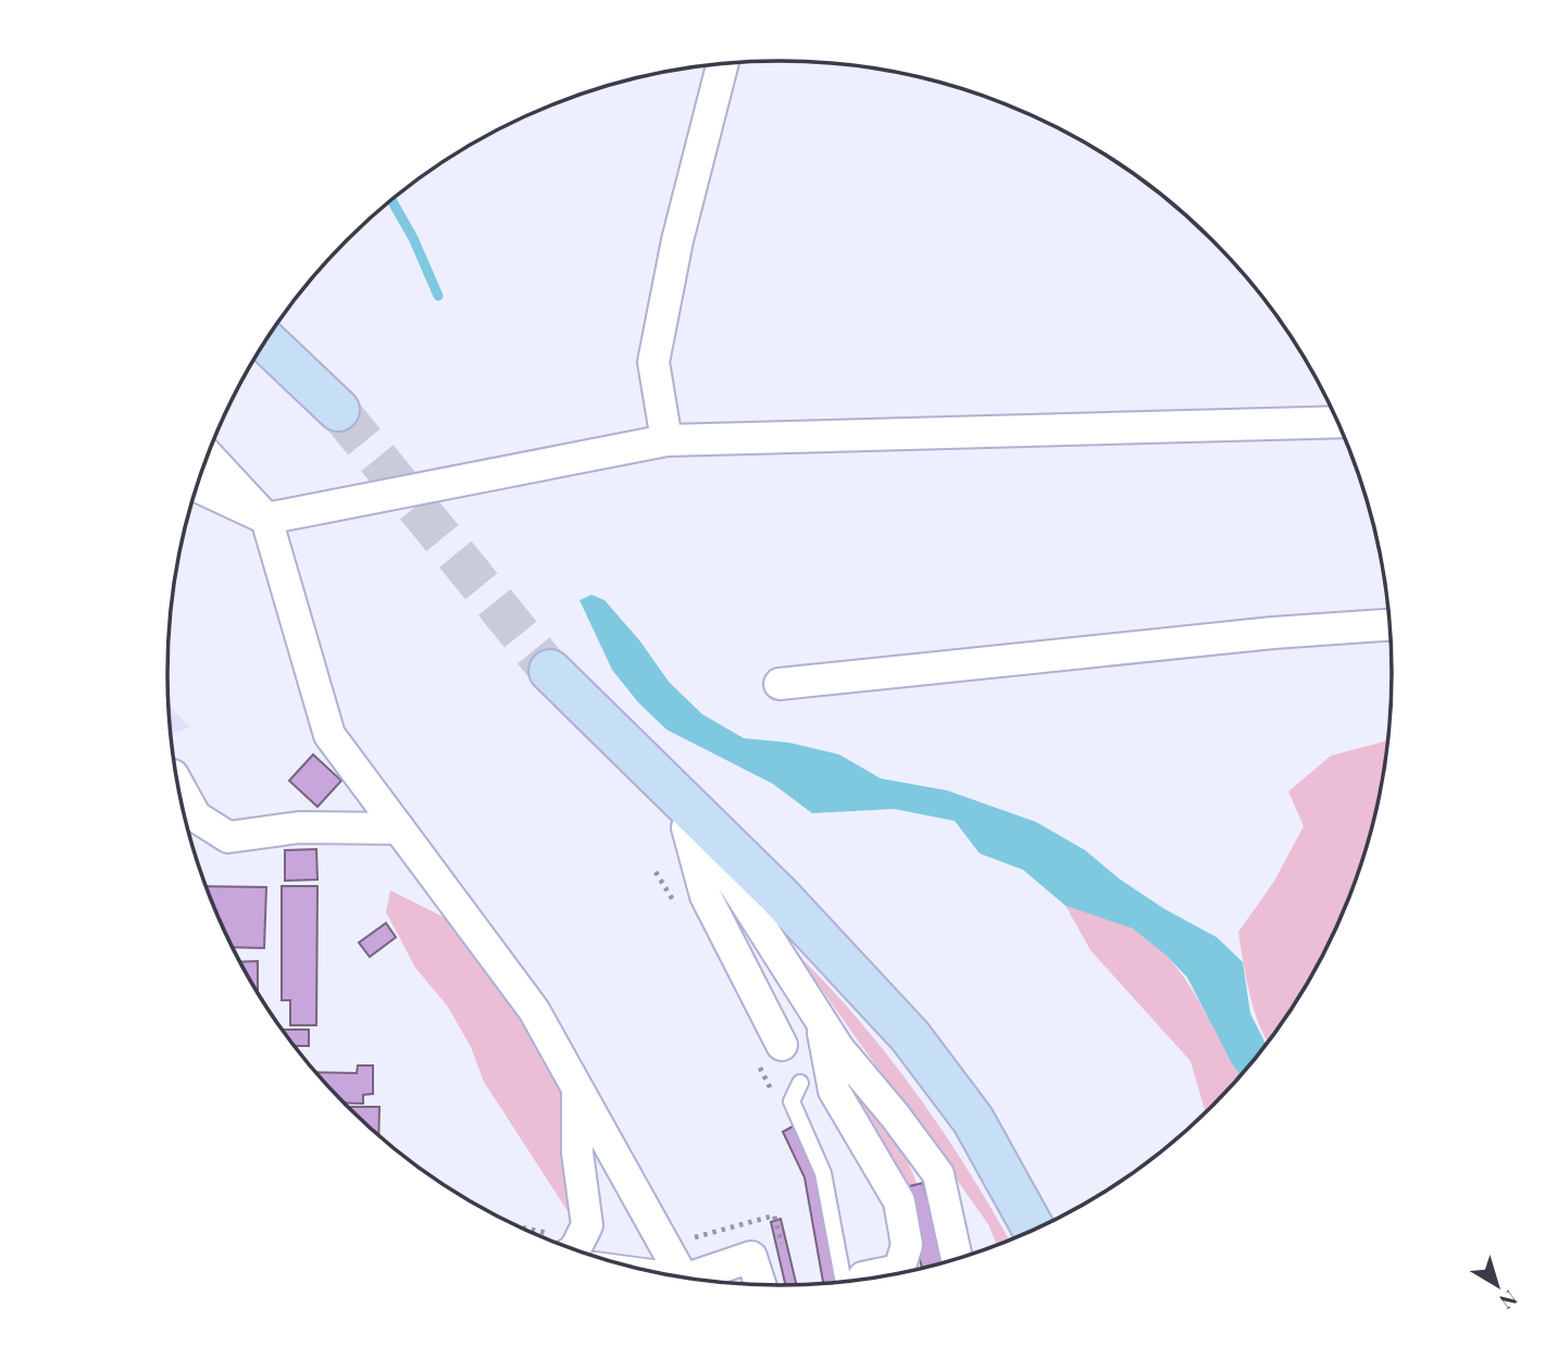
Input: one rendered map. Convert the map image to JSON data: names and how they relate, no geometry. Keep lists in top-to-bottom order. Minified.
{"north":"bottom right"}
